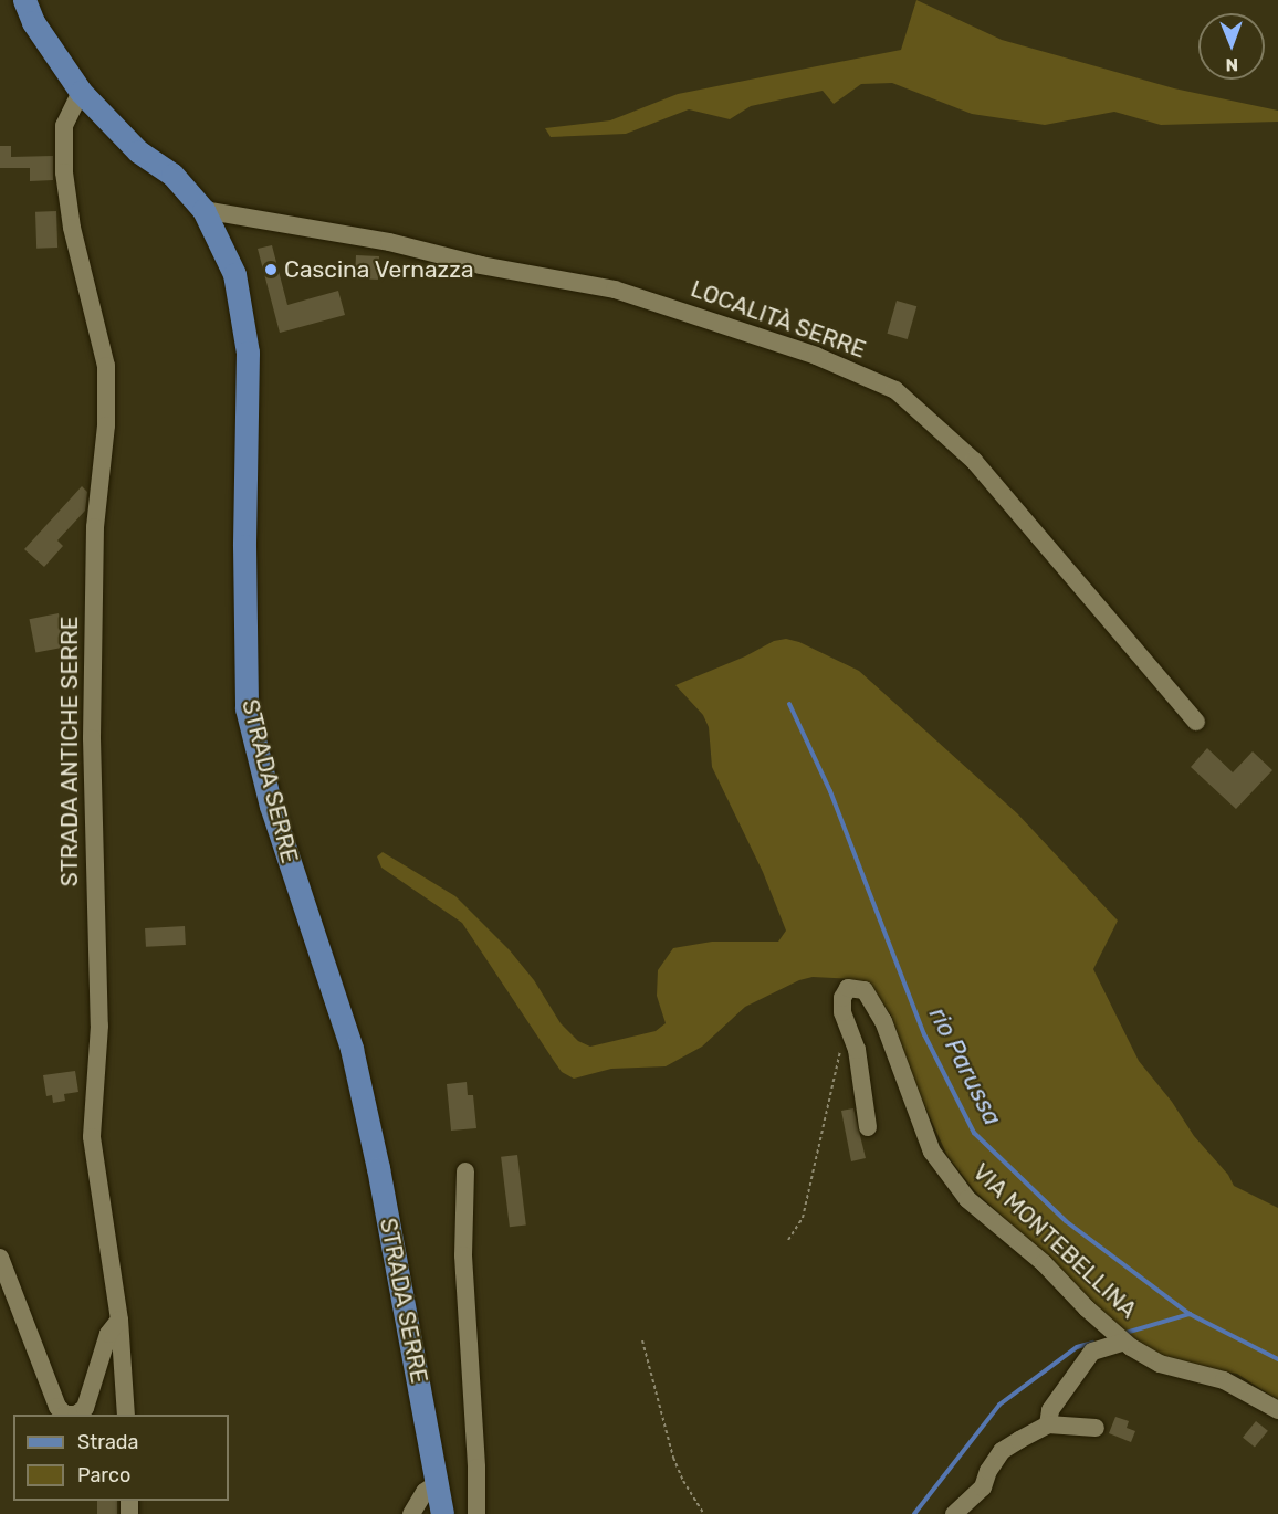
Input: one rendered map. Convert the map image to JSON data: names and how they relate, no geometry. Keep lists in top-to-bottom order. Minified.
{"streets":{"main road":["STRADA SERRE"],"street":["LOCALITÀ SERRE","STRADA ANTICHE SERRE","VIA MONTEBELLINA"]},"crossings":[["LOCALITÀ SERRE","STRADA SERRE"],["STRADA ANTICHE SERRE","STRADA SERRE"]],"water":["rio Parussa"],"places":["Cascina Vernazza"],"legend":["Strada","Parco"],"north":"bottom"}
